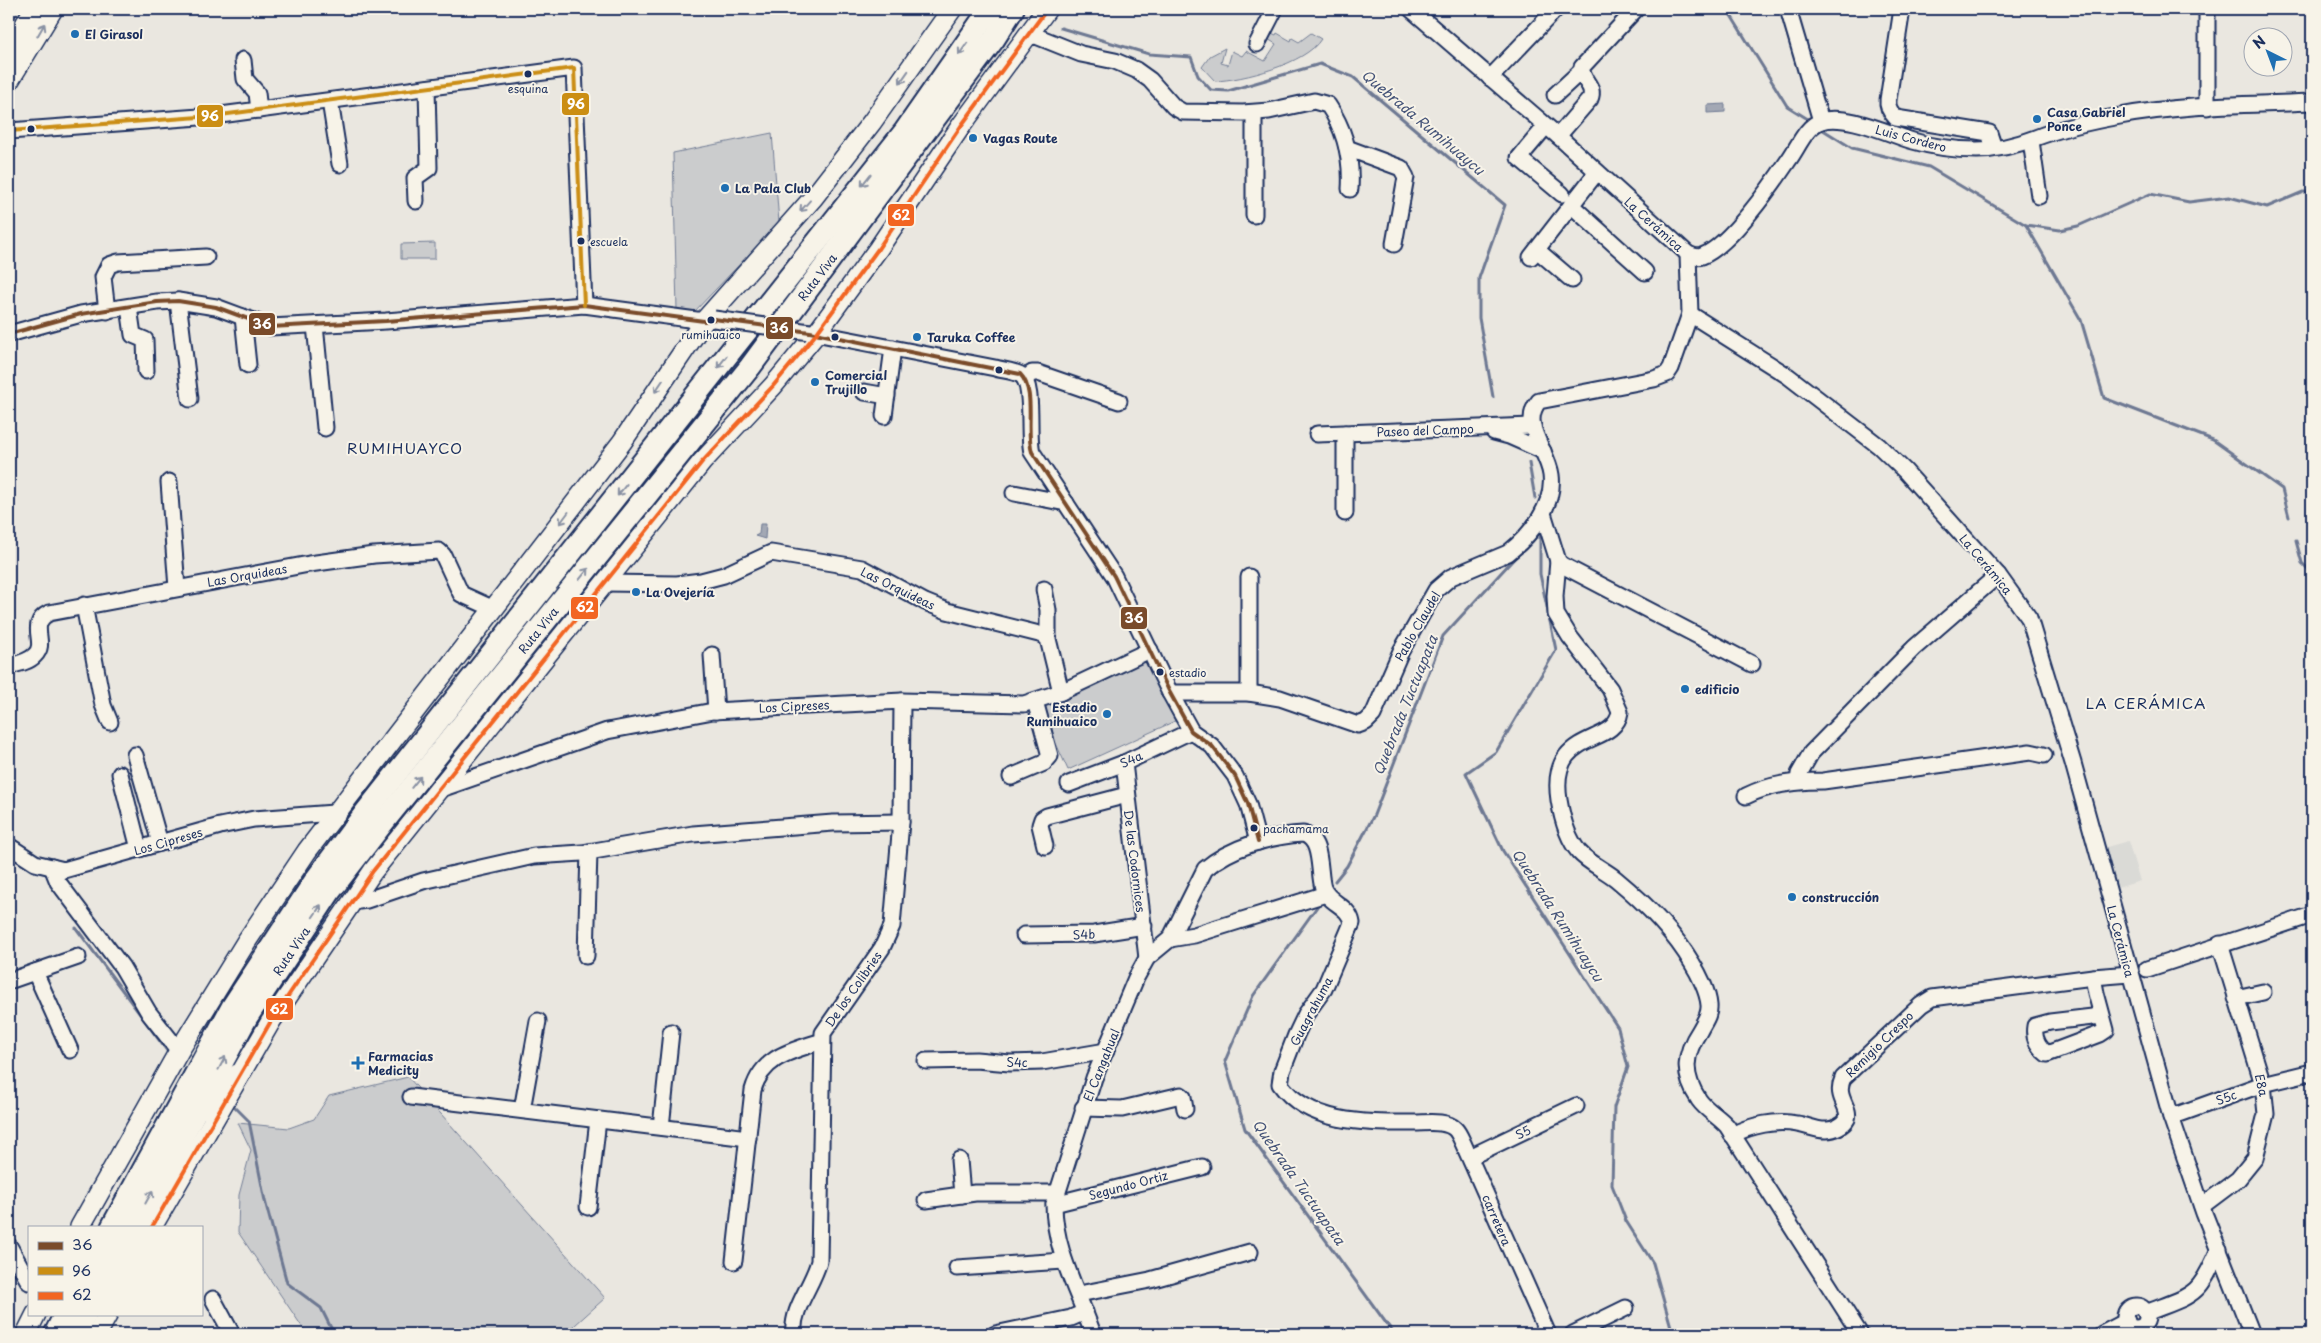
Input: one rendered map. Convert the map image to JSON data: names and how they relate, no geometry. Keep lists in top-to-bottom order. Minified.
{"streets":{"highway":["Ruta Viva"],"street":["Luis Cordero","La Cerámica","Paseo del Campo","Las Orquideas","Pablo Claudel","Los Cipreses","S4a","De las Codornices","S4b","De los Colibries","Guagrahuma","Remigio Crespo","S4c","El Cangahual","E8a","S5c","S5","Segundo Ortiz","carretera"]},"crossings":[["La Cerámica","Remigio Crespo"],["La Cerámica","E8a"],["La Cerámica","S5c"],["Ruta Viva","Las Orquideas"],["Ruta Viva","Los Cipreses"],["Paseo del Campo","Pablo Claudel"],["Los Cipreses","De los Colibries"],["S4a","De las Codornices"],["De las Codornices","S4b"],["De las Codornices","El Cangahual"],["Guagrahuma","carretera"],["S4c","El Cangahual"],["El Cangahual","Segundo Ortiz"],["E8a","S5c"],["S5","carretera"]],"districts":["RUMIHUAYCO","LA CERÁMICA"],"water":["Quebrada Rumihuaycu","Quebrada Tuctuapata"],"places":{"other":["El Girasol","esquina","Casa Gabriel Ponce","Vagas Route","La Pala Club","escuela","rumihuaico","Taruka Coffee","Comercial Trujillo","La Ovejería","estadio","edificio","Estadio Rumihuaico","pachamama","construcción"],"health":["Farmacias Medicity"]},"lines":["transit line 62","transit line 96","transit line 36"],"legend":["36","96","62"],"north":"top left"}
